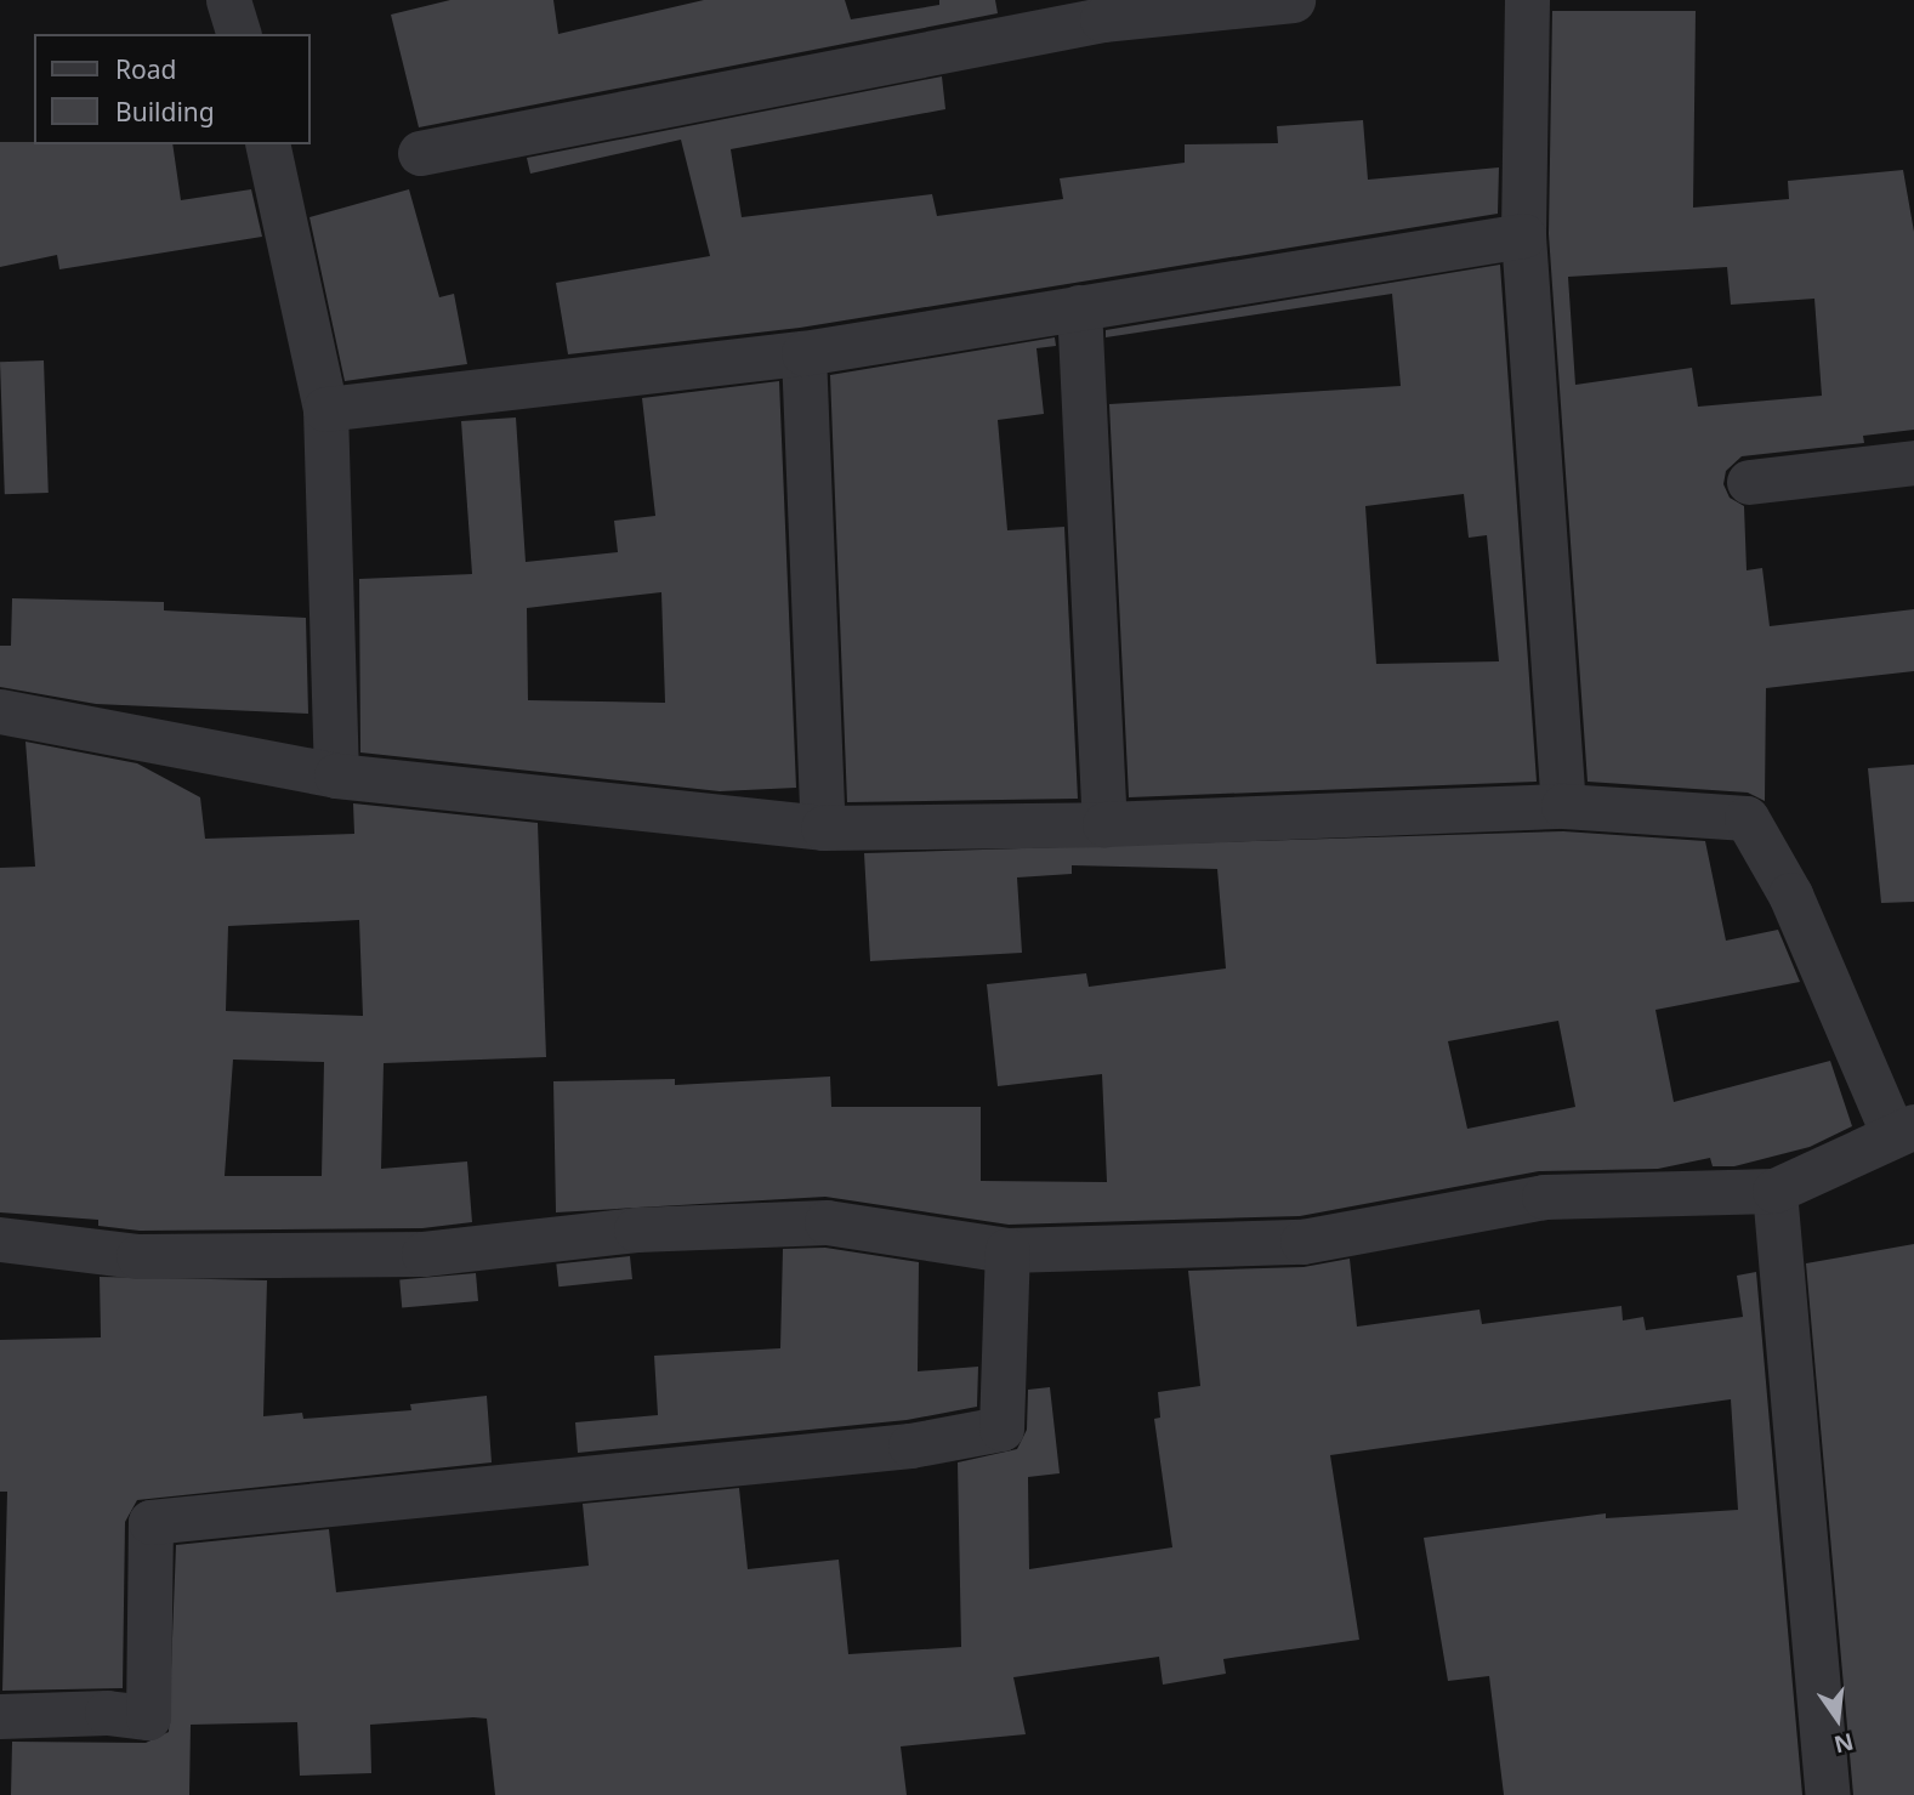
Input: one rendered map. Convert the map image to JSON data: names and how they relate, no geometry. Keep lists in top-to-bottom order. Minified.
{"legend":["Road","Building"],"north":"bottom"}
